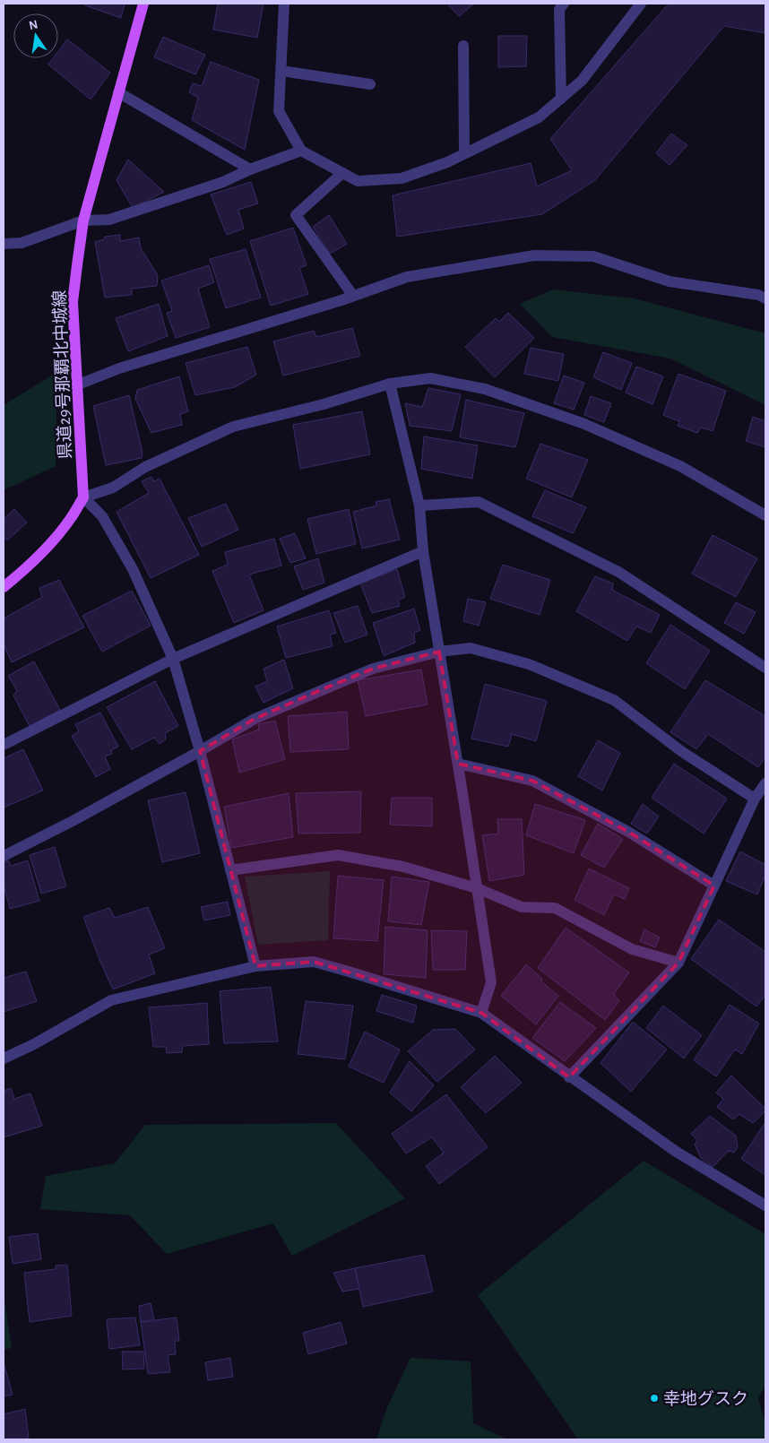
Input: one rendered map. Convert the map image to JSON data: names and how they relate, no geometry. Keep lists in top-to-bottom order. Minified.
{"streets":{"main road":["県道29号那覇北中城線"]},"places":["幸地グスク"],"north":"top"}
